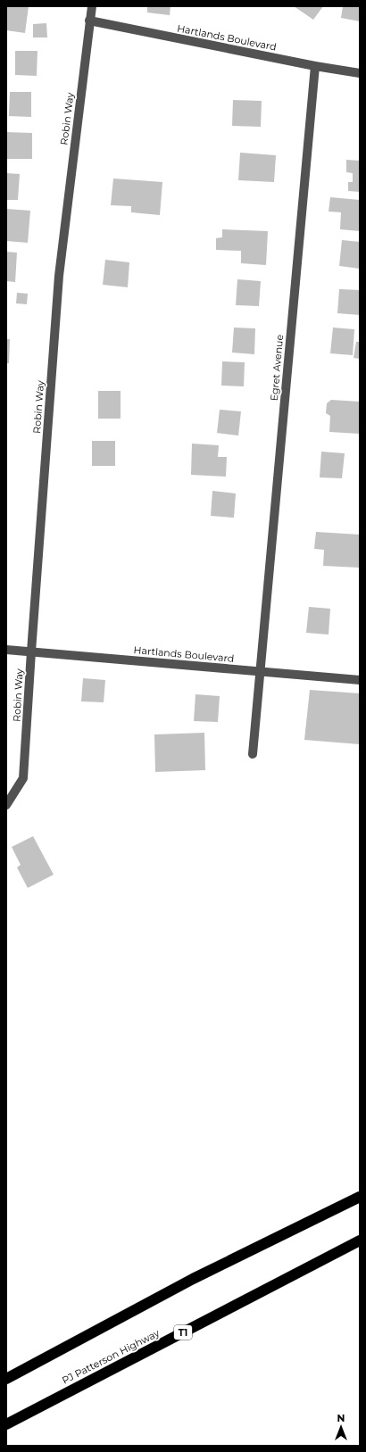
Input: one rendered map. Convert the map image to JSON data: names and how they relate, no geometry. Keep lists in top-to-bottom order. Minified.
{"streets":{"highway":["T1","PJ Patterson Highway"],"street":["Hartlands Boulevard","Robin Way","Egret Avenue"]},"crossings":[["Hartlands Boulevard","Robin Way"],["Hartlands Boulevard","Egret Avenue"]],"north":"top"}
